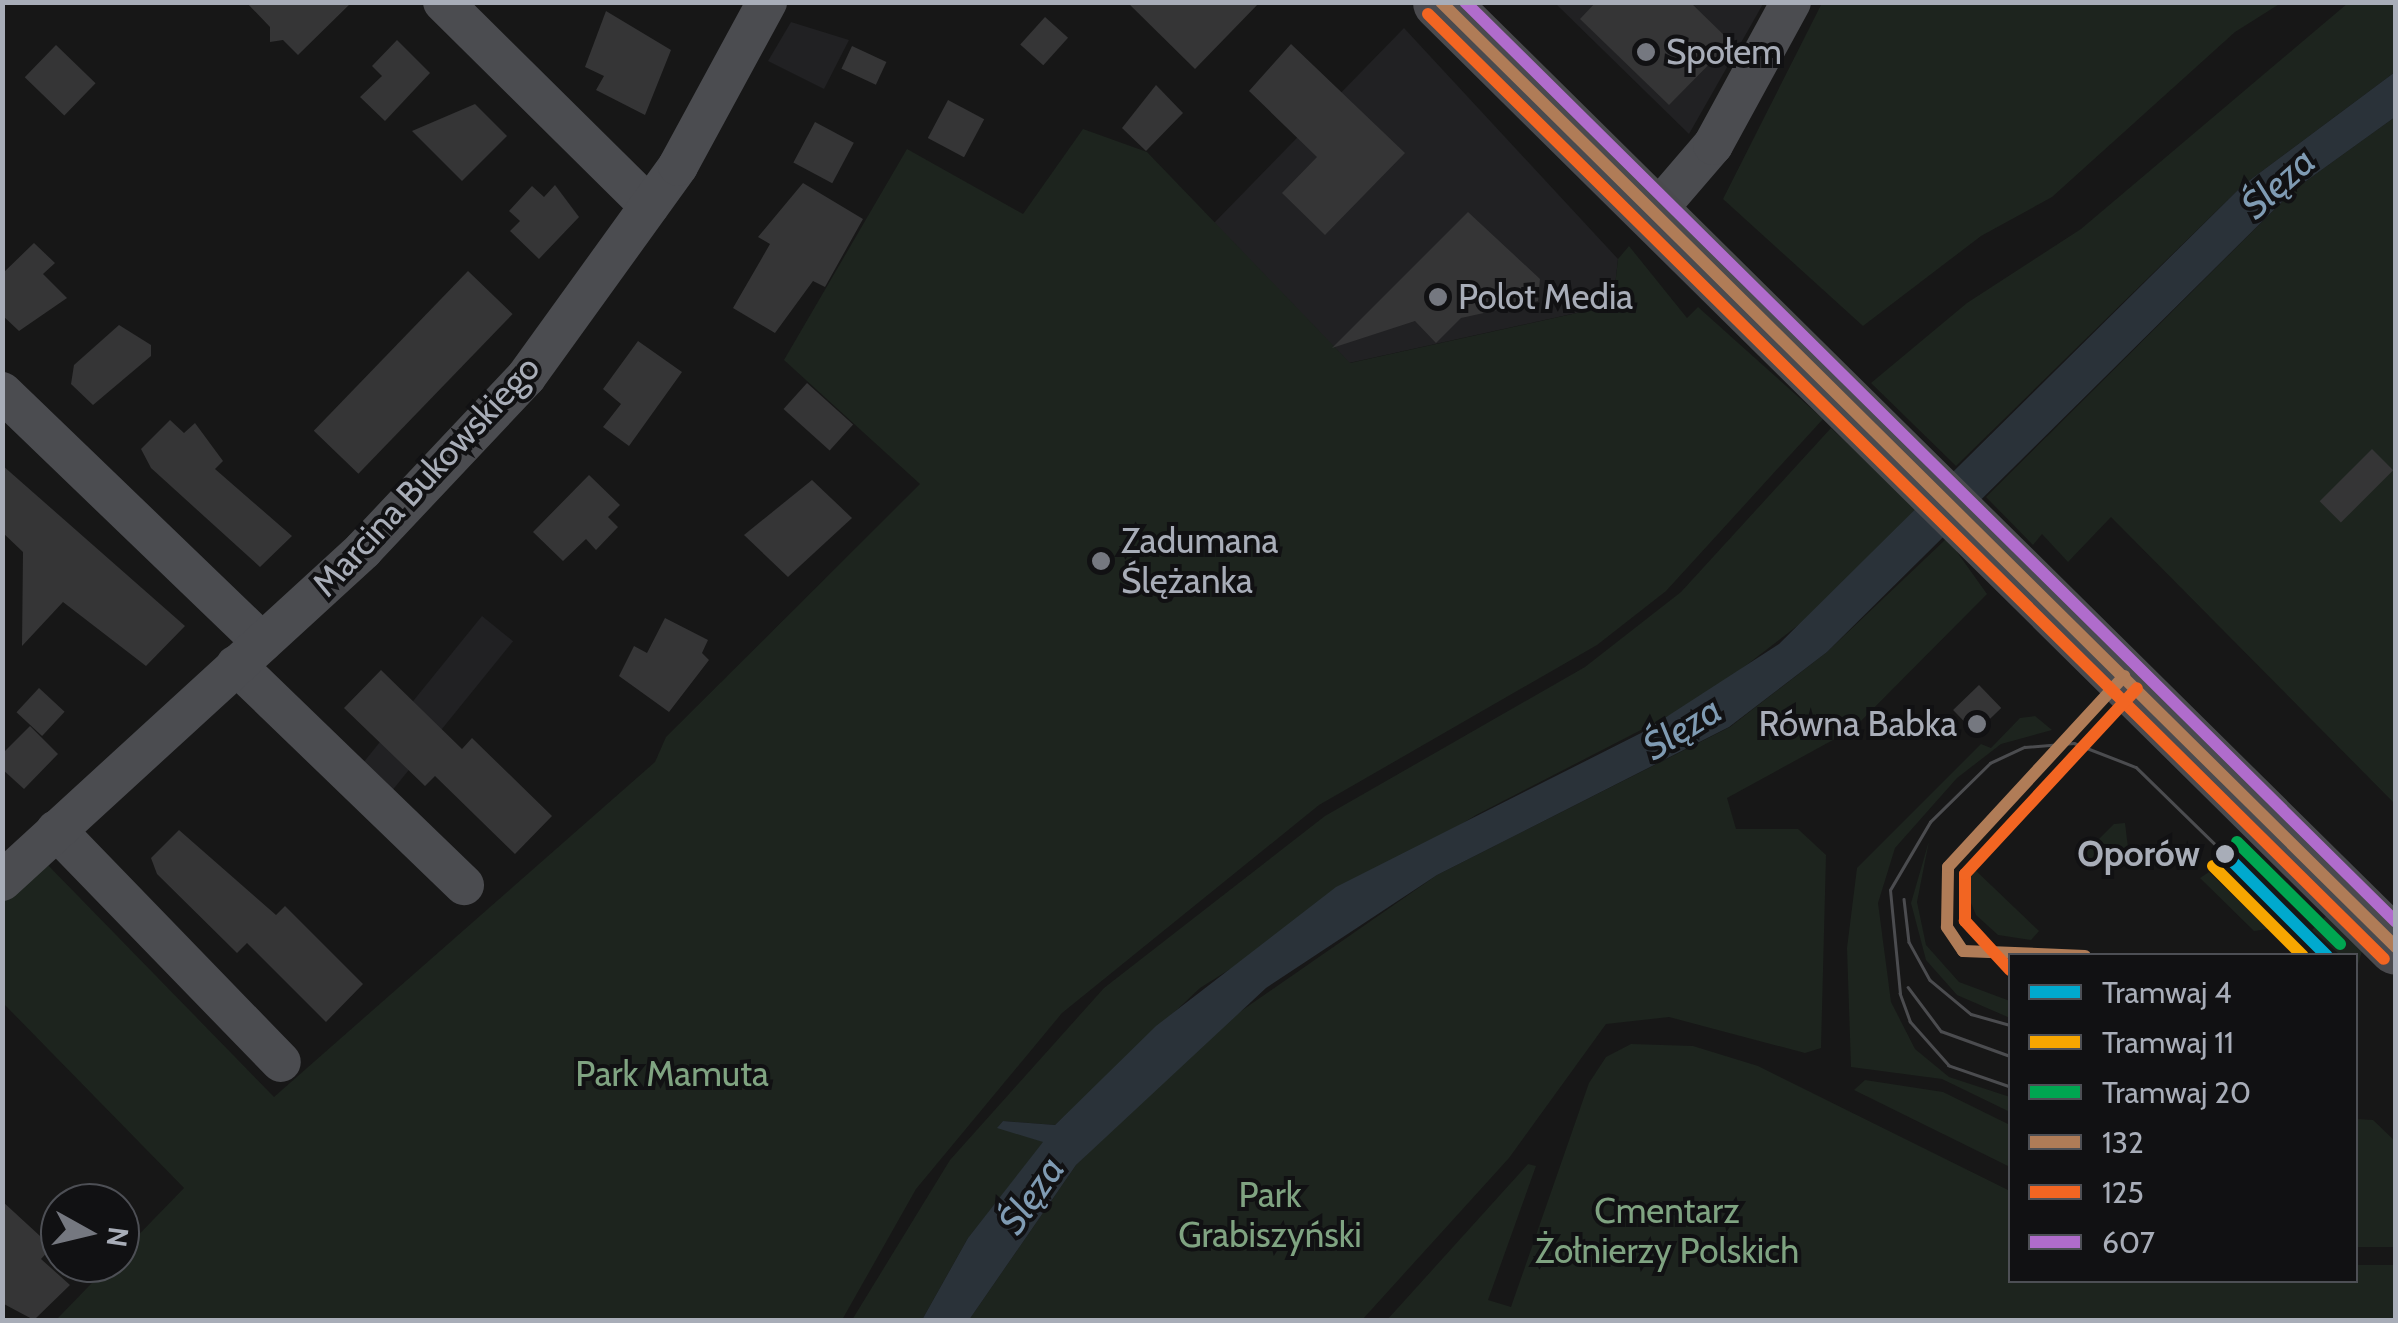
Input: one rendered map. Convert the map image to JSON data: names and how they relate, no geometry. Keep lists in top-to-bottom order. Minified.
{"streets":{"street":["Marcina Bukowskiego"]},"water":["Ślęza"],"parks":["Park Mamuta","Park Grabiszyński","Cmentarz Żołnierzy Polskich"],"places":["Społem","Polot Media","Zadumana Ślężanka","Równa Babka","Oporów"],"lines":["transit line 132","transit line 607","transit line 125","tram line 20","tram line 4","tram line 11"],"legend":["Tramwaj 4","Tramwaj 11","Tramwaj 20","132","125","607"],"north":"right"}
